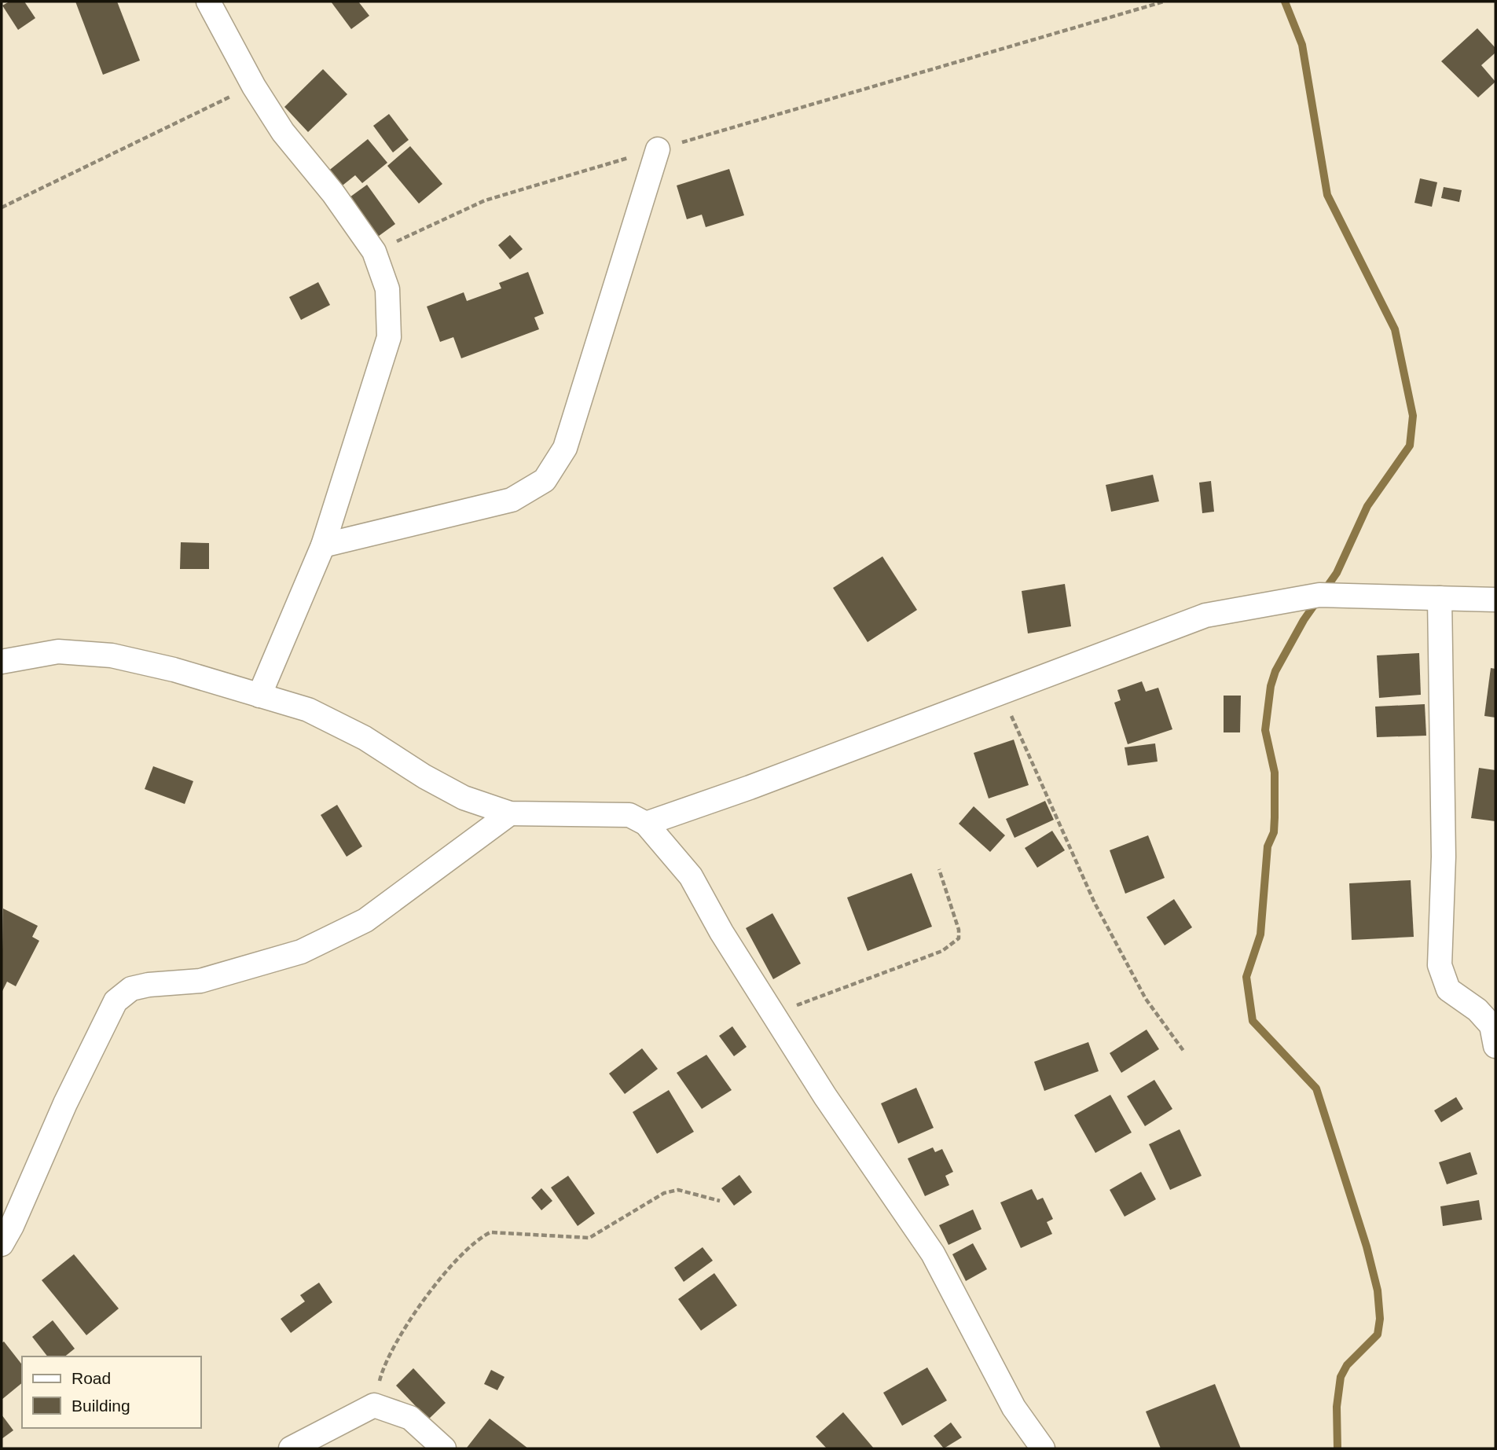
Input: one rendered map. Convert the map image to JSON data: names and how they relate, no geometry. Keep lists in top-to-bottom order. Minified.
{"legend":["Road","Building"]}
